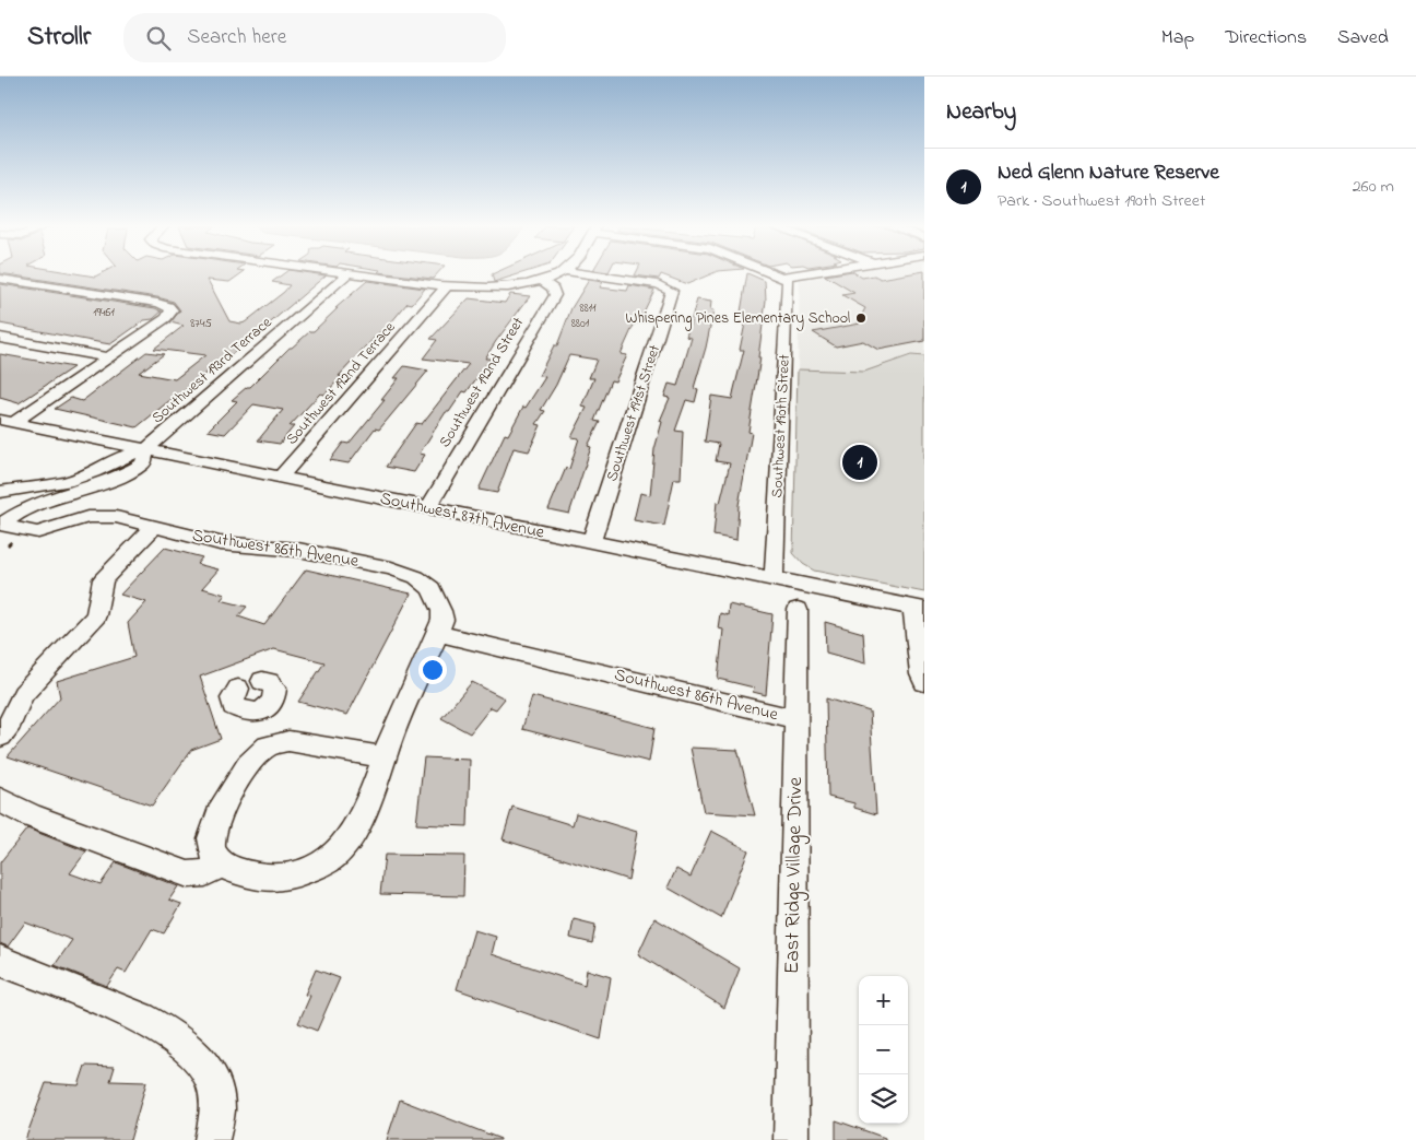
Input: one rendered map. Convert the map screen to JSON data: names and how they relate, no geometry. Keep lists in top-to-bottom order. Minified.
{"streets":{"street":["Southwest 193rd Terrace","Southwest 192nd Street","Southwest 192nd Terrace","Southwest 191st Street","Southwest 190th Street","Southwest 87th Avenue","Southwest 86th Avenue","East Ridge Village Drive"]},"crossings":[["Southwest 193rd Terrace","Southwest 87th Avenue"],["Southwest 192nd Street","Southwest 87th Avenue"],["Southwest 192nd Terrace","Southwest 87th Avenue"],["Southwest 191st Street","Southwest 87th Avenue"],["Southwest 190th Street","Southwest 87th Avenue"],["Southwest 86th Avenue","East Ridge Village Drive"]],"places":["Whispering Pines Elementary School"],"house_numbers":["8811","19461","8745","8801"],"page":{"header":"Strollr","search":"Search here","nav":["Map","Directions","Saved"],"heading":"Nearby","list":[{"mark":"1","name":"Ned Glenn Nature Reserve","note":"Park · Southwest 190th Street","value":"260 m"}],"pins":"1","map_buttons":["+","−"]}}
